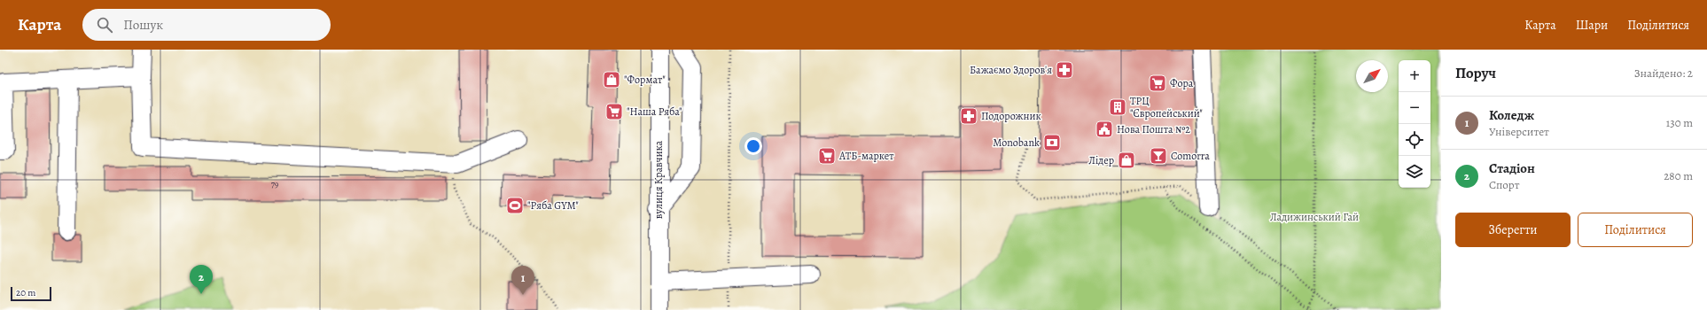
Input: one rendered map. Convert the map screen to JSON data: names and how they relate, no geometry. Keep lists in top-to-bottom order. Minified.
{"streets":{"street":["вулиця Кравчика"]},"parks":["Ладижинський Гай"],"places":{"pharmacy":["Бажаємо Здоров'я","Подорожник"],"shop":["\"Формат\"","Лідер"],"supermarket":["Фора","\"Наша Ряба\"","АТБ-маркет"],"building":["ТРЦ \"Європейський\""],"public building":["Нова Пошта №2"],"bank":["Monobank"],"bar":["Comorra"],"sports":["\"Ряба GYM\""]},"house_numbers":["79"],"scale_bar":"20 m","north":"top right","page":{"header":"Карта","search":"Пошук","nav":["Карта","Шари","Поділитися"],"heading":["Поруч","Знайдено: 2"],"map_buttons":["+","−"],"list":[{"mark":"1","name":"Коледж","note":"Університет","value":"130 m"},{"mark":"2","name":"Стадіон","note":"Спорт","value":"280 m"}],"buttons":["Зберегти","Поділитися"],"pins":["2","1"],"scale":"20 m"}}
